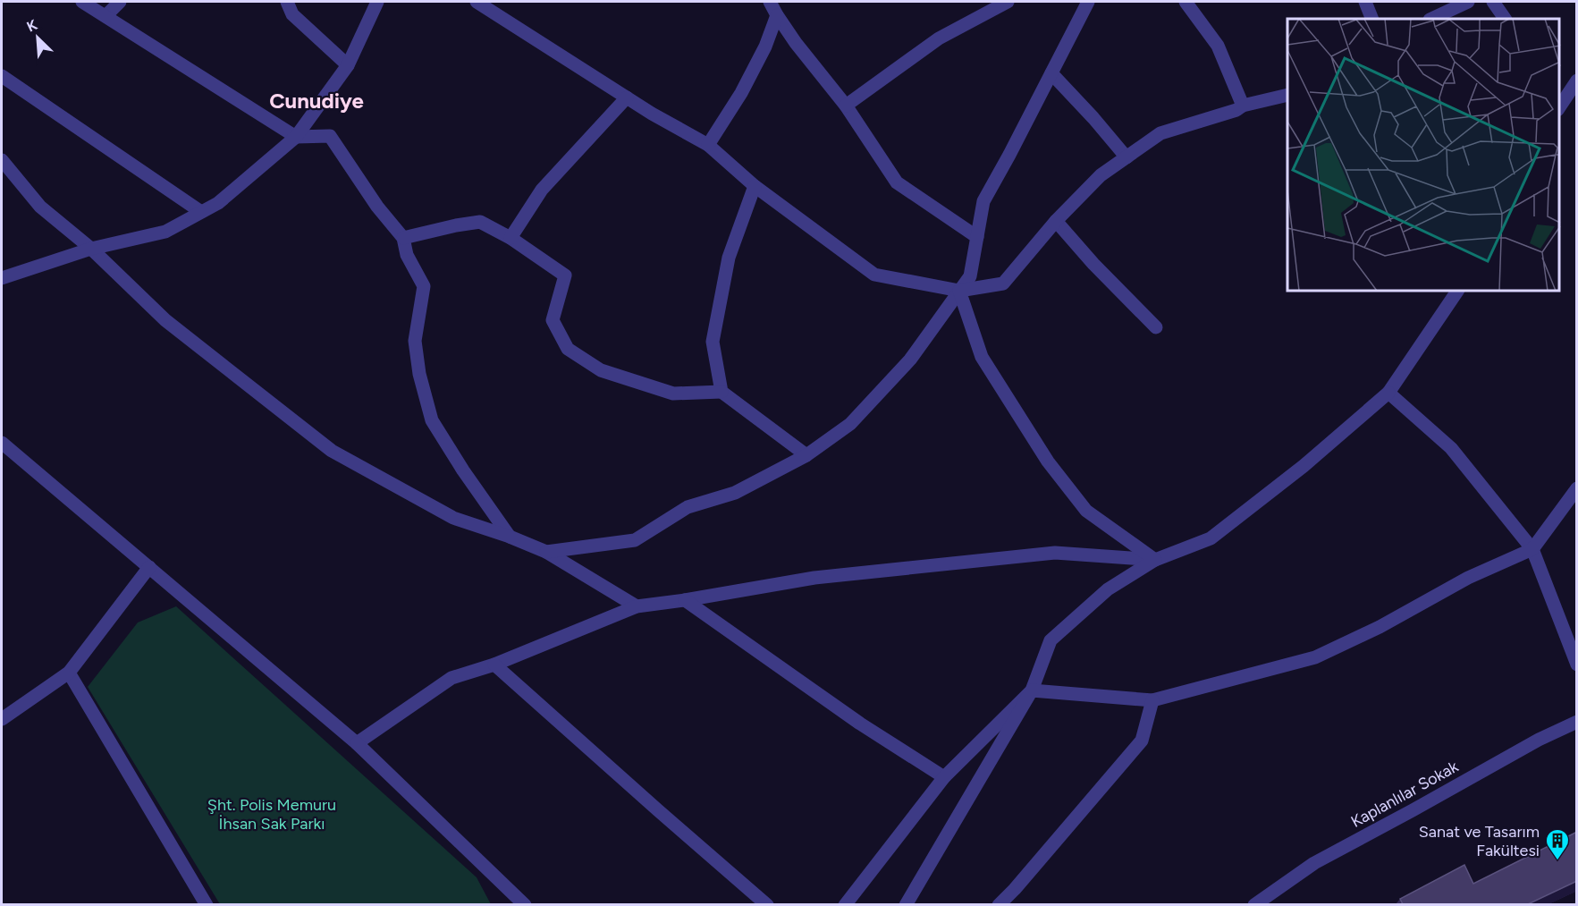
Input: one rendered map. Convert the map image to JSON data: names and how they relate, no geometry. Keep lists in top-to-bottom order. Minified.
{"streets":{"street":["Kaplanlılar Sokak"]},"districts":["Cunudiye"],"parks":["Şht. Polis Memuru İhsan Sak Parkı"],"places":{"building":["Sanat ve Tasarım Fakültesi"]},"north":"top left"}
